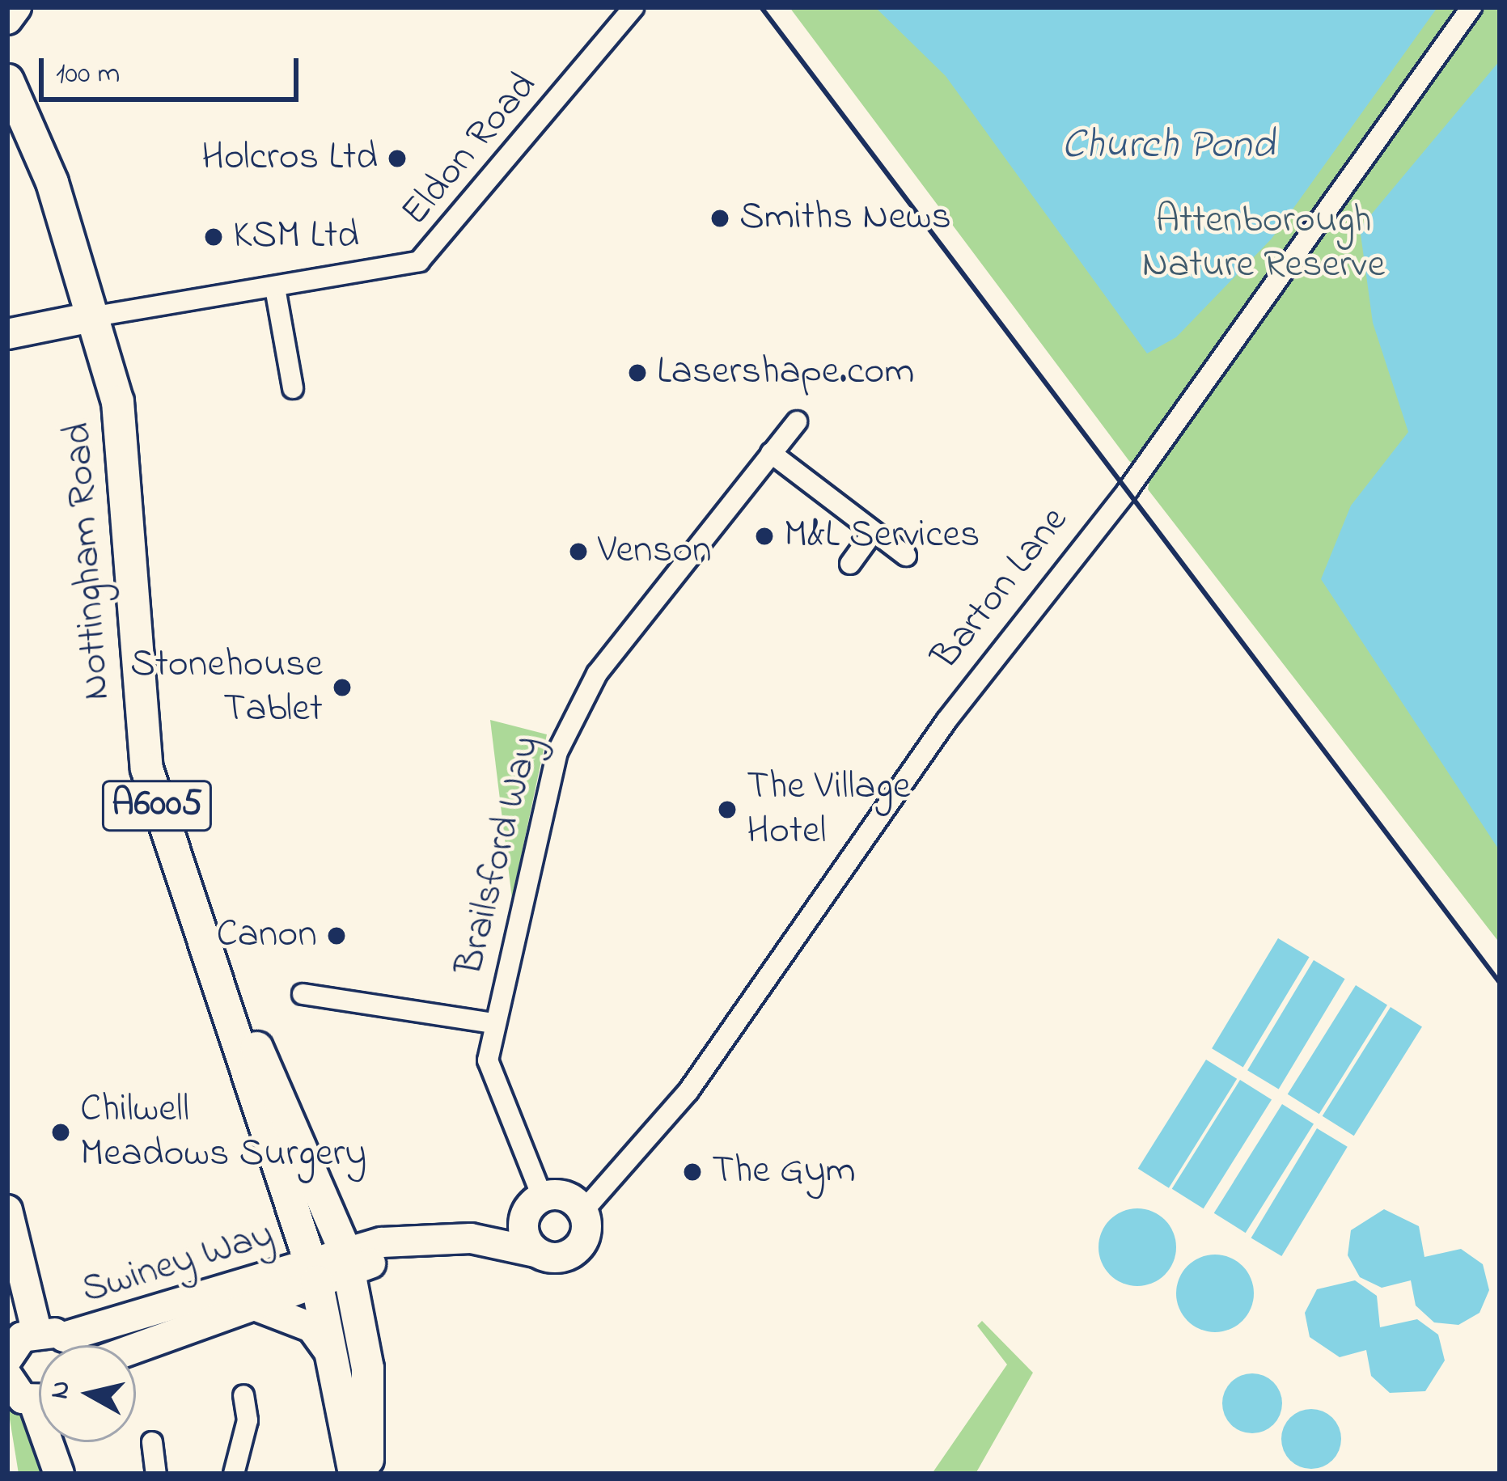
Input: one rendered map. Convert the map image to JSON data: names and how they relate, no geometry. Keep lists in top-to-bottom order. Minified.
{"streets":{"main road":["Nottingham Road","A6005"],"street":["Eldon Road","Barton Lane","Brailsford Way","Swiney Way"]},"crossings":[["Eldon Road","Nottingham Road"],["Nottingham Road","Barton Lane"],["Nottingham Road","Swiney Way"],["Barton Lane","Brailsford Way"],["Barton Lane","Swiney Way"]],"water":["Church Pond"],"parks":["Attenborough Nature Reserve"],"places":["Holcros Ltd","Smiths News","KSM Ltd","Lasershape.com","M&L Services","Venson","Stonehouse Tablet","The Village Hotel","Canon","Chilwell Meadows Surgery","The Gym"],"scale_bar":"100 m","north":"left"}
